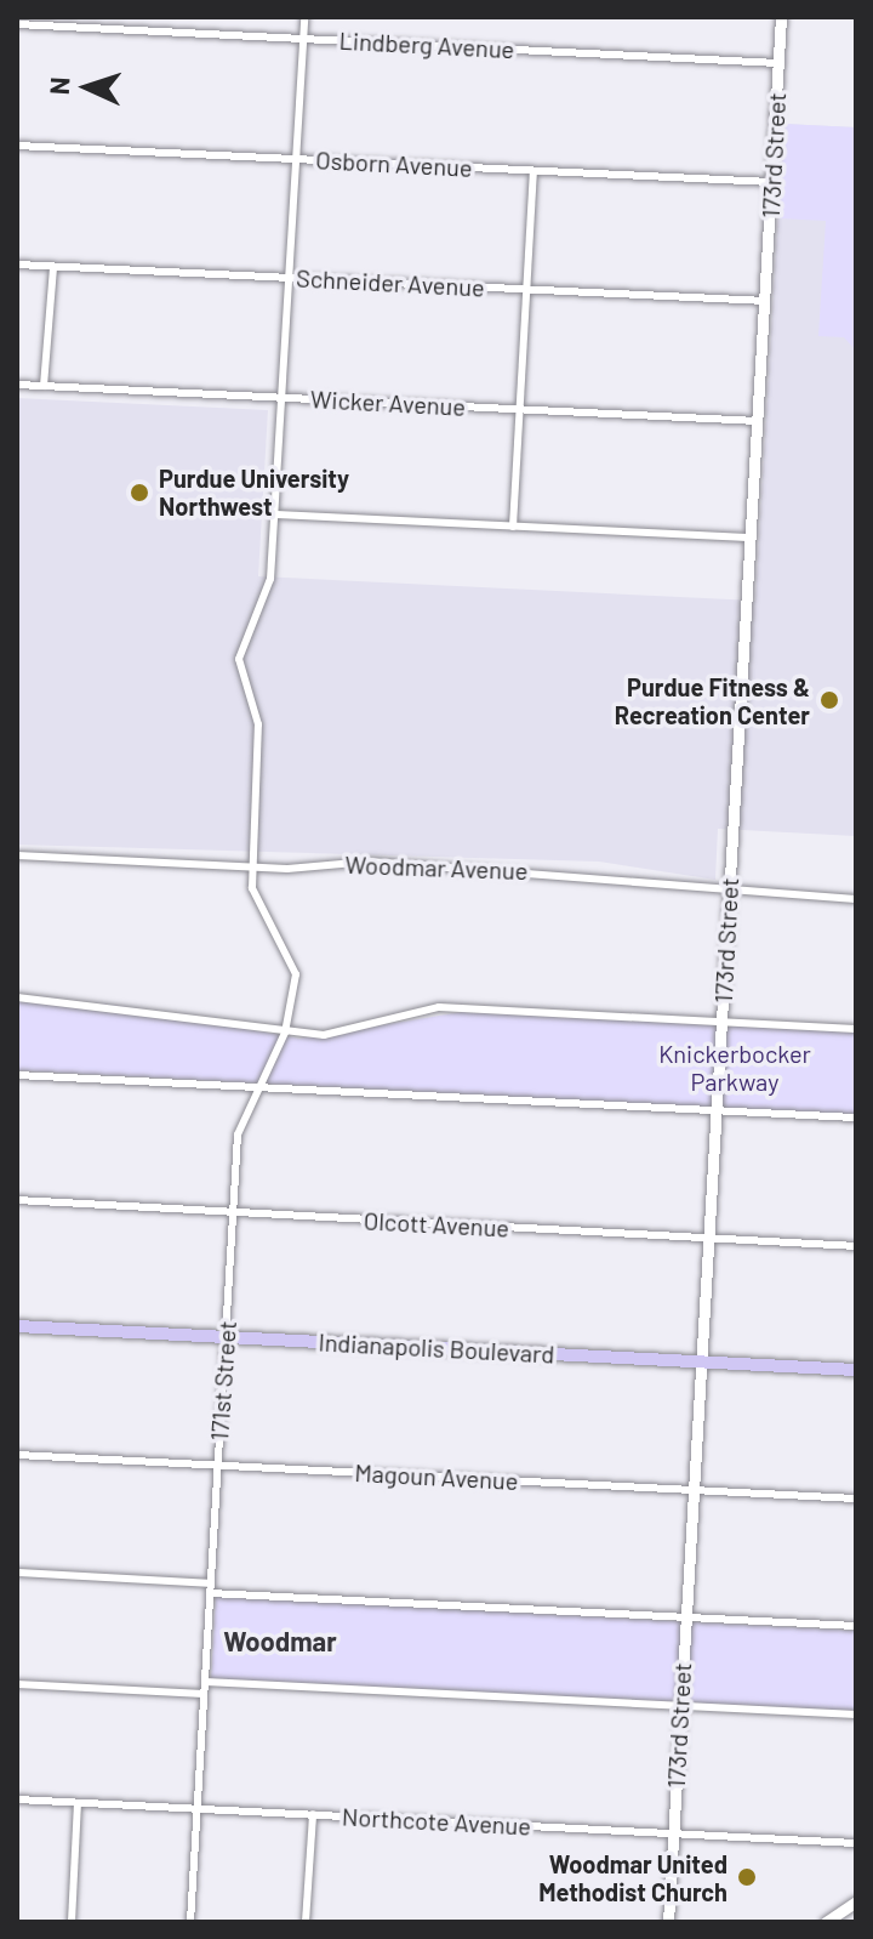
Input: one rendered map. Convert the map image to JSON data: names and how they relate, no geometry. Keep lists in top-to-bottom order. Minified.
{"streets":{"main road":["Indianapolis Boulevard"],"street":["Lindberg Avenue","173rd Street","Osborn Avenue","Schneider Avenue","Wicker Avenue","Woodmar Avenue","Olcott Avenue","171st Street","Magoun Avenue","Northcote Avenue"]},"crossings":[["Lindberg Avenue","173rd Street"],["173rd Street","Osborn Avenue"],["173rd Street","Schneider Avenue"],["173rd Street","Wicker Avenue"],["173rd Street","Woodmar Avenue"],["173rd Street","Olcott Avenue"],["173rd Street","Indianapolis Boulevard"],["173rd Street","Magoun Avenue"],["173rd Street","Northcote Avenue"],["Woodmar Avenue","171st Street"],["Olcott Avenue","171st Street"],["Indianapolis Boulevard","171st Street"],["171st Street","Magoun Avenue"],["171st Street","Northcote Avenue"]],"districts":["Woodmar"],"parks":["Knickerbocker Parkway"],"places":["Purdue University Northwest","Purdue Fitness & Recreation Center","Woodmar United Methodist Church"],"north":"left"}
